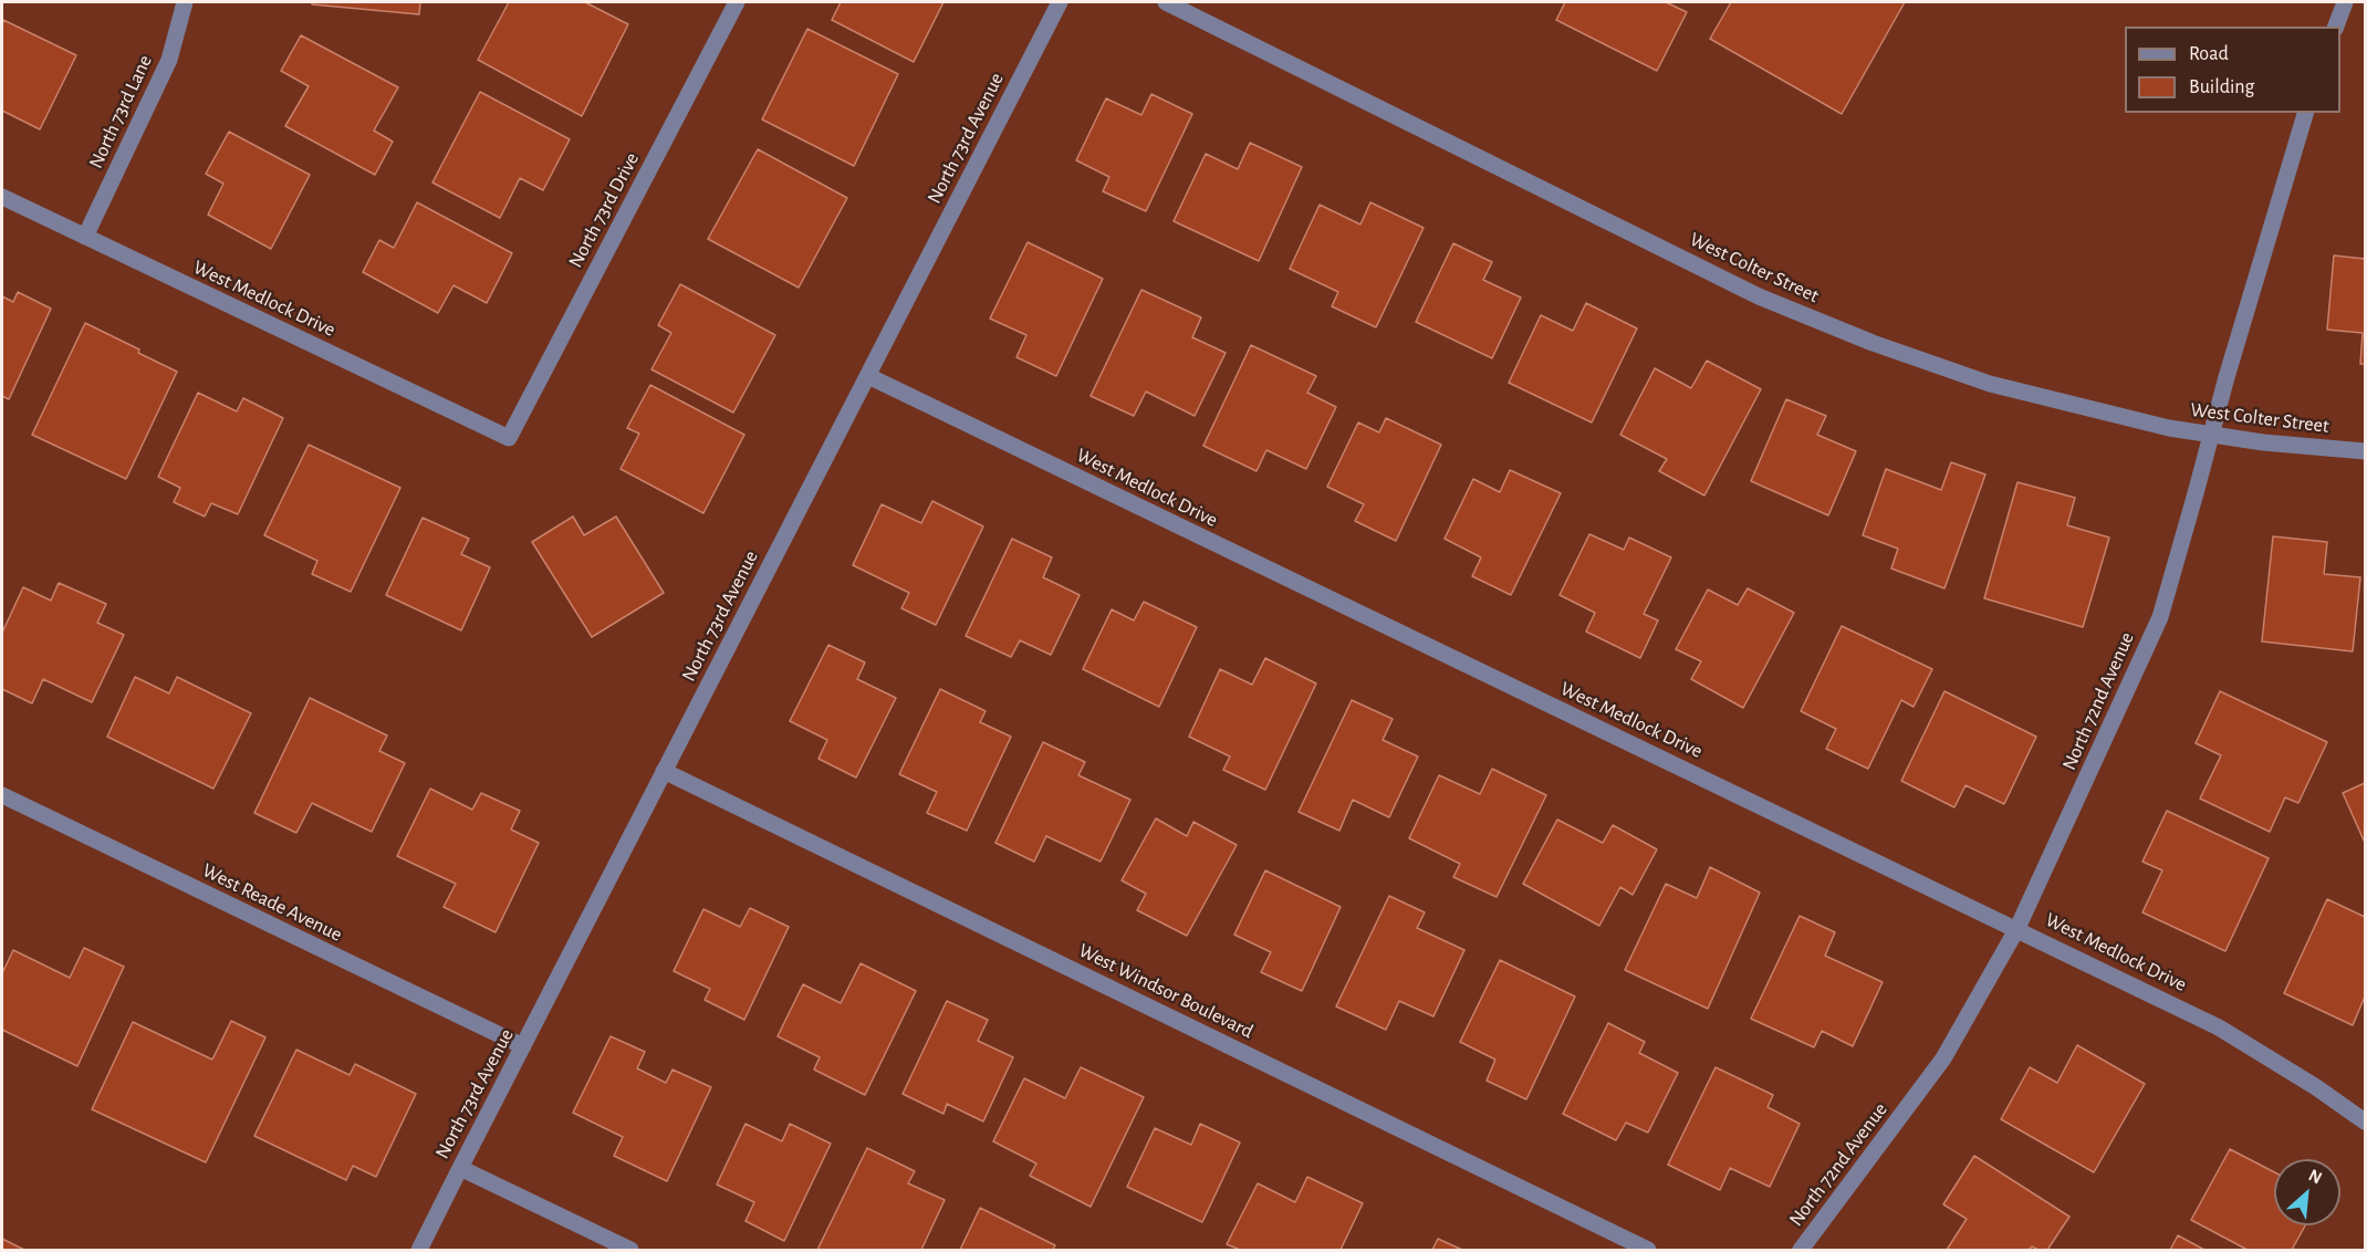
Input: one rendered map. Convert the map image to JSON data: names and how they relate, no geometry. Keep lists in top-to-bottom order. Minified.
{"streets":{"street":["North 73rd Lane","North 73rd Avenue","North 73rd Drive","West Colter Street","West Medlock Drive","North 72nd Avenue","West Reade Avenue","West Windsor Boulevard"]},"crossings":[["North 73rd Lane","West Medlock Drive"],["North 73rd Avenue","West Medlock Drive"],["North 73rd Avenue","West Reade Avenue"],["North 73rd Avenue","West Windsor Boulevard"],["North 73rd Drive","West Medlock Drive"],["West Colter Street","North 72nd Avenue"],["West Medlock Drive","North 72nd Avenue"]],"legend":["Road","Building"],"north":"top right"}
